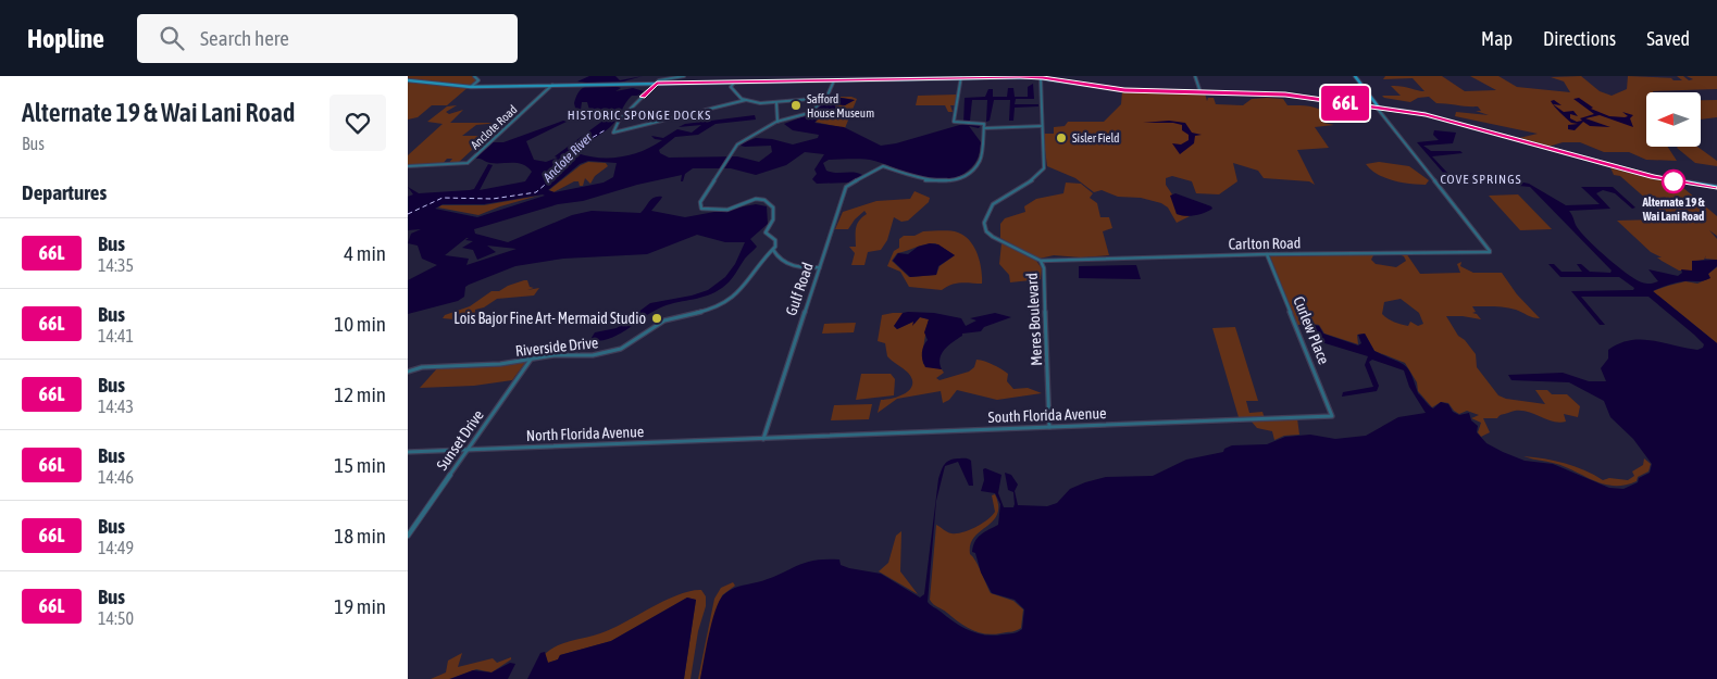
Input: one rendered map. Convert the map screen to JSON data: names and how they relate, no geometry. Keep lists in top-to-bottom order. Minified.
{"streets":{"street":["Anclote Road","Carlton Road","Gulf Road","Meres Boulevard","Curlew Place","Riverside Drive","South Florida Avenue","North Florida Avenue","Sunset Drive"]},"crossings":[["Carlton Road","Meres Boulevard"],["Carlton Road","Curlew Place"],["Gulf Road","South Florida Avenue"],["Gulf Road","North Florida Avenue"],["Meres Boulevard","South Florida Avenue"],["Curlew Place","South Florida Avenue"],["Riverside Drive","Sunset Drive"],["South Florida Avenue","North Florida Avenue"],["North Florida Avenue","Sunset Drive"]],"districts":["HISTORIC SPONGE DOCKS","COVE SPRINGS"],"water":["Anclote River"],"places":["Safford House Museum","Sisler Field","Alternate 19 & Wai Lani Road","Lois Bajor Fine Art- Mermaid Studio"],"lines":["bus line 66L"],"north":"left","page":{"header":"Hopline","search":"Search here","nav":["Map","Directions","Saved"],"heading":[["Alternate 19 & Wai Lani Road","Bus"],"Departures"],"on_map":"66L","list":[{"mark":"66L","name":"Bus","note":"14:35","value":"4 min"},{"mark":"66L","name":"Bus","note":"14:41","value":"10 min"},{"mark":"66L","name":"Bus","note":"14:43","value":"12 min"},{"mark":"66L","name":"Bus","note":"14:46","value":"15 min"},{"mark":"66L","name":"Bus","note":"14:49","value":"18 min"},{"mark":"66L","name":"Bus","note":"14:50","value":"19 min"}]}}
